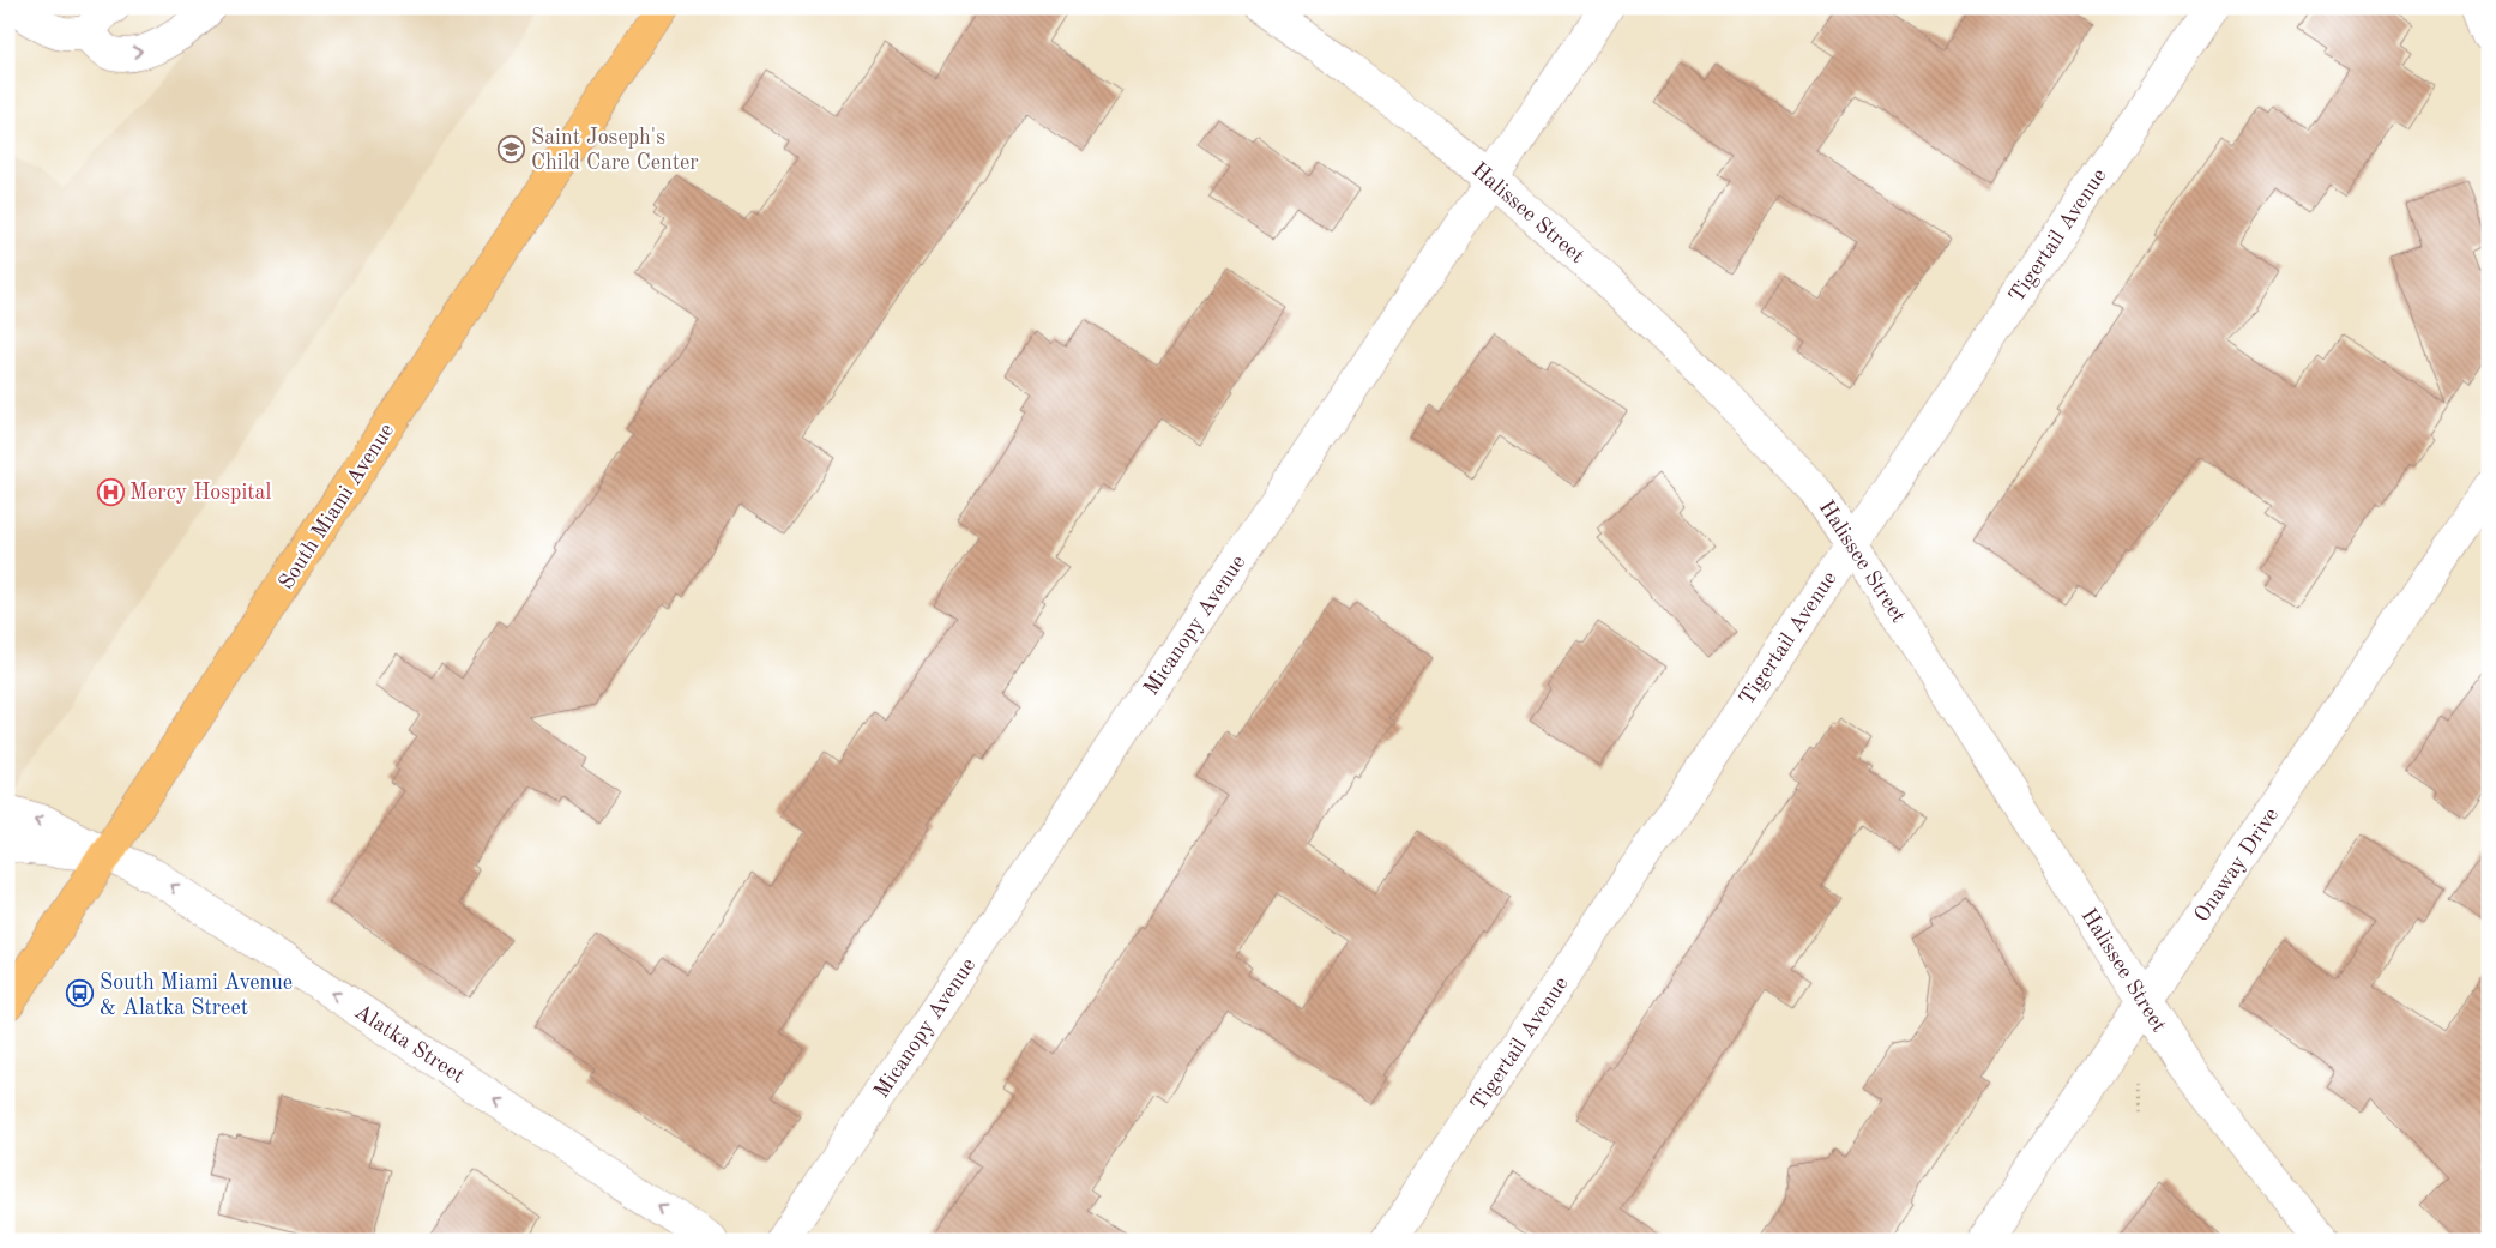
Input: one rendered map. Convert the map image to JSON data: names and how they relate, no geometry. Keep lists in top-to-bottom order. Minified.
{"streets":{"main road":["South Miami Avenue"],"street":["Halissee Street","Tigertail Avenue","Micanopy Avenue","Onaway Drive","Alatka Street"]},"crossings":[["Halissee Street","Tigertail Avenue"],["Halissee Street","Micanopy Avenue"],["Halissee Street","Onaway Drive"],["South Miami Avenue","Alatka Street"]],"one_way":["Alatka Street"],"places":{"school or university":["Saint Joseph's Child Care Center"],"hospital":["Mercy Hospital"],"bus stop":["South Miami Avenue & Alatka Street"]}}
